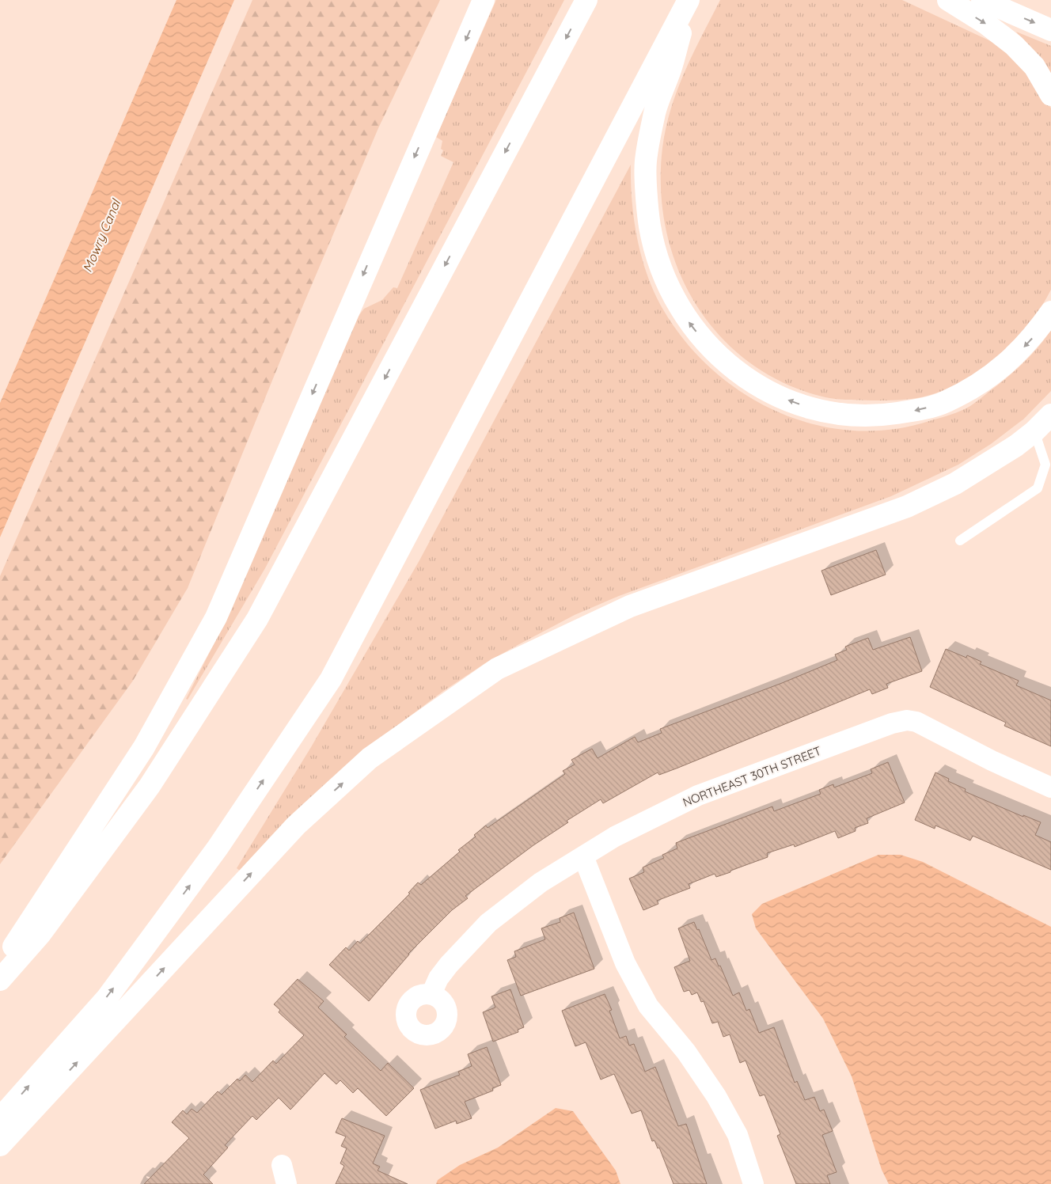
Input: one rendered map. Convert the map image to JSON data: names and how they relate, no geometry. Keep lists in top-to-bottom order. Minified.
{"streets":{"street":["NORTHEAST 30TH STREET"]},"water":["Mowry Canal"]}
